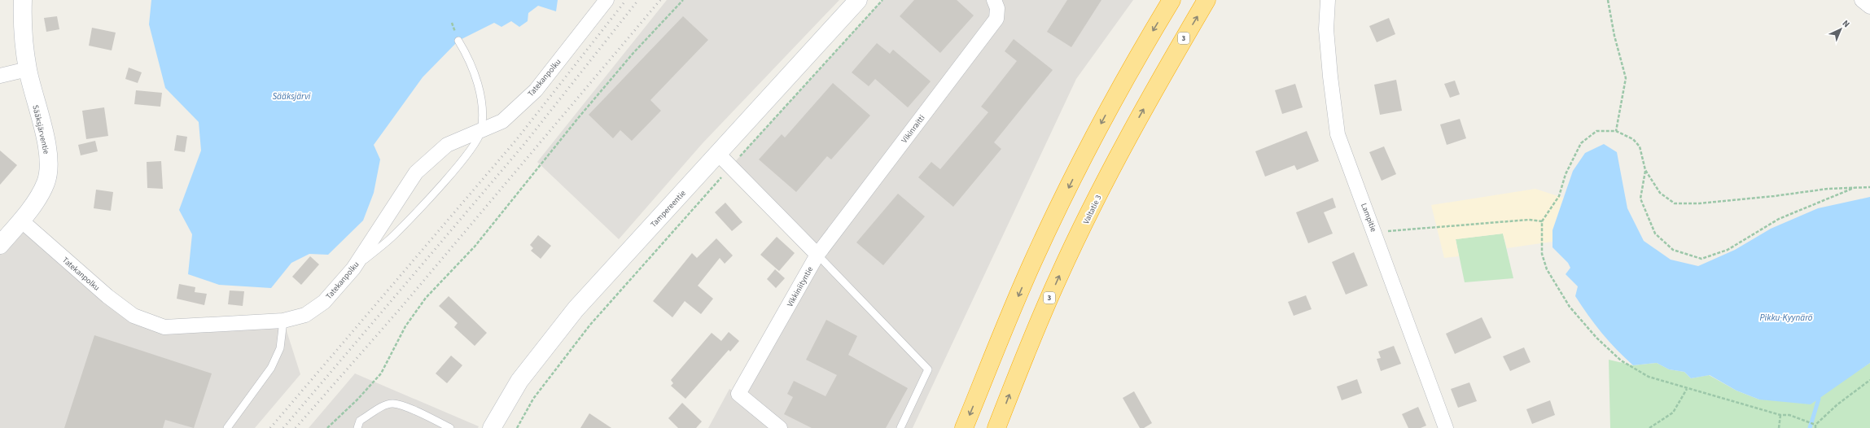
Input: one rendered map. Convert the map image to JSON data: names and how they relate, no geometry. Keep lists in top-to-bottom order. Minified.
{"streets":{"highway":["3","Valtatie 3"],"main road":["Sääksjärventie","Tampereentie"],"street":["Tatekanpolku","Vikinraitti","Lampitie","Vikkiniityntie"]},"crossings":[["Tatekanpolku","Sääksjärventie"],["Vikinraitti","Vikkiniityntie"]],"water":["Sääksjärvi","Pikku-Kyynärö"],"north":"top right"}
